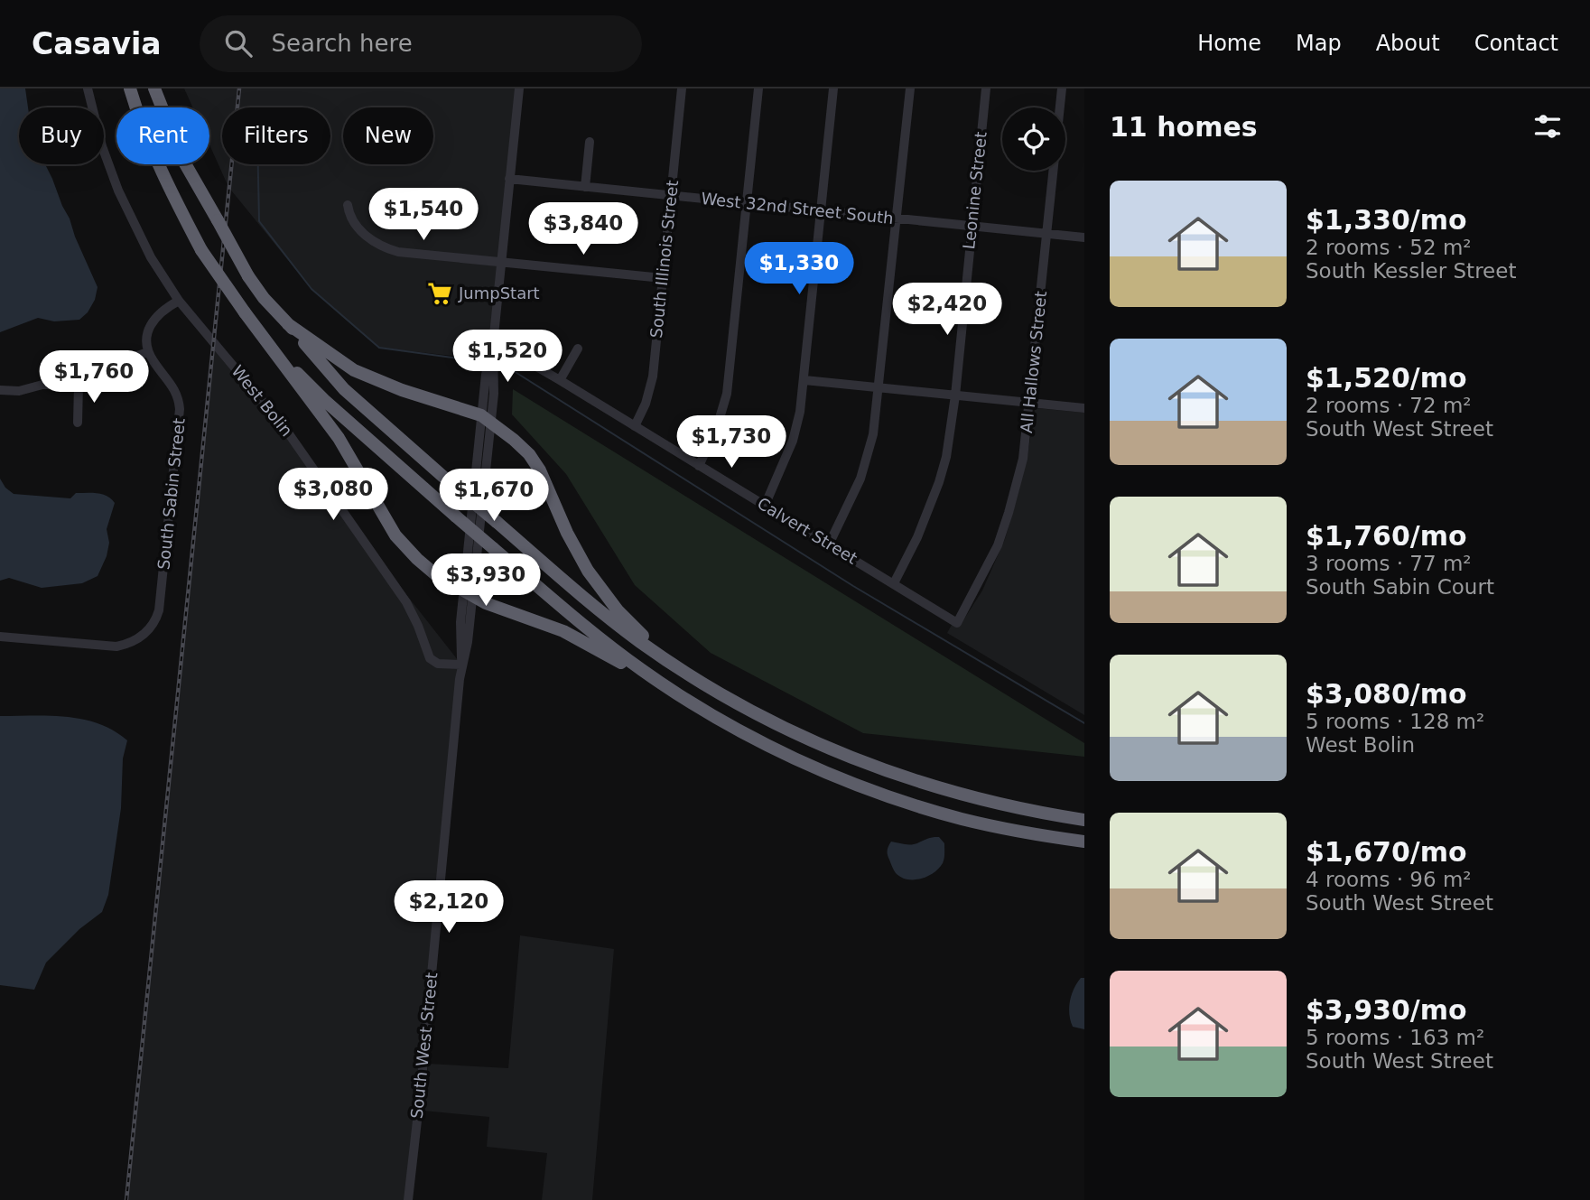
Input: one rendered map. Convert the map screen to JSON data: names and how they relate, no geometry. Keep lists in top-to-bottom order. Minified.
{"streets":{"street":["Leonine Street","West 32nd Street South","South Illinois Street","All Hallows Street","West Bolin","South Sabin Street","Calvert Street","South West Street"]},"crossings":[["Leonine Street","West 32nd Street South"],["Leonine Street","Calvert Street"],["West 32nd Street South","South Illinois Street"],["West 32nd Street South","All Hallows Street"],["West 32nd Street South","South West Street"],["South Illinois Street","Calvert Street"],["All Hallows Street","Calvert Street"],["West Bolin","South West Street"],["Calvert Street","South West Street"]],"places":{"supermarket":["JumpStart"]},"page":{"header":"Casavia","search":"Search here","nav":["Home","Map","About","Contact"],"heading":"11 homes","chip":["Buy","Rent","Filters","New"],"list":[{"name":"$1,330/mo","note":"2 rooms · 52 m² · South Kessler Street"},{"name":"$1,520/mo","note":"2 rooms · 72 m² · South West Street"},{"name":"$1,760/mo","note":"3 rooms · 77 m² · South Sabin Court"},{"name":"$3,080/mo","note":"5 rooms · 128 m² · West Bolin"},{"name":"$1,670/mo","note":"4 rooms · 96 m² · South West Street"},{"name":"$3,930/mo","note":"5 rooms · 163 m² · South West Street"}],"price":["$1,540","$3,840","$1,330","$2,420","$1,520","$1,760","$1,730","$3,080","$1,670","$3,930","$2,120"]}}
